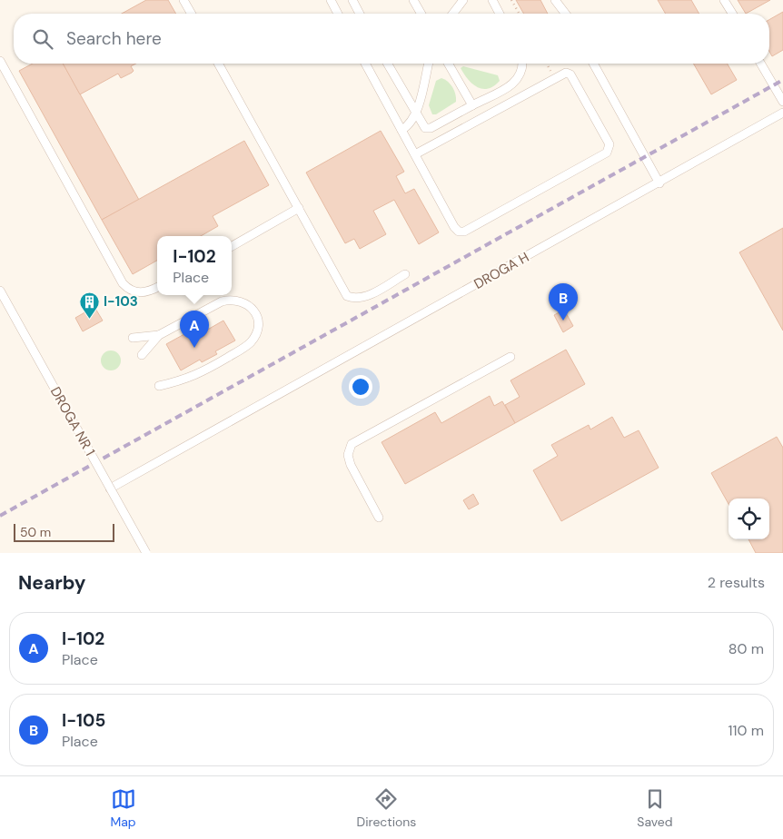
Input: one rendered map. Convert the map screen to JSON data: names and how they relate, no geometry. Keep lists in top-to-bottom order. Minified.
{"streets":{"lane":["DROGA H","DROGA NR 1"]},"crossings":[["DROGA H","DROGA NR 1"]],"places":{"building":["I-103"]},"scale_bar":"50 m","page":{"search":"Search here","popup":["I-102","Place"],"pins":["B","A"],"scale":"50 m","heading":["Nearby","2 results"],"list":[{"mark":"A","name":"I-102","note":"Place","value":"80 m"},{"mark":"B","name":"I-105","note":"Place","value":"110 m"}],"nav":["Map","Directions","Saved"]}}
